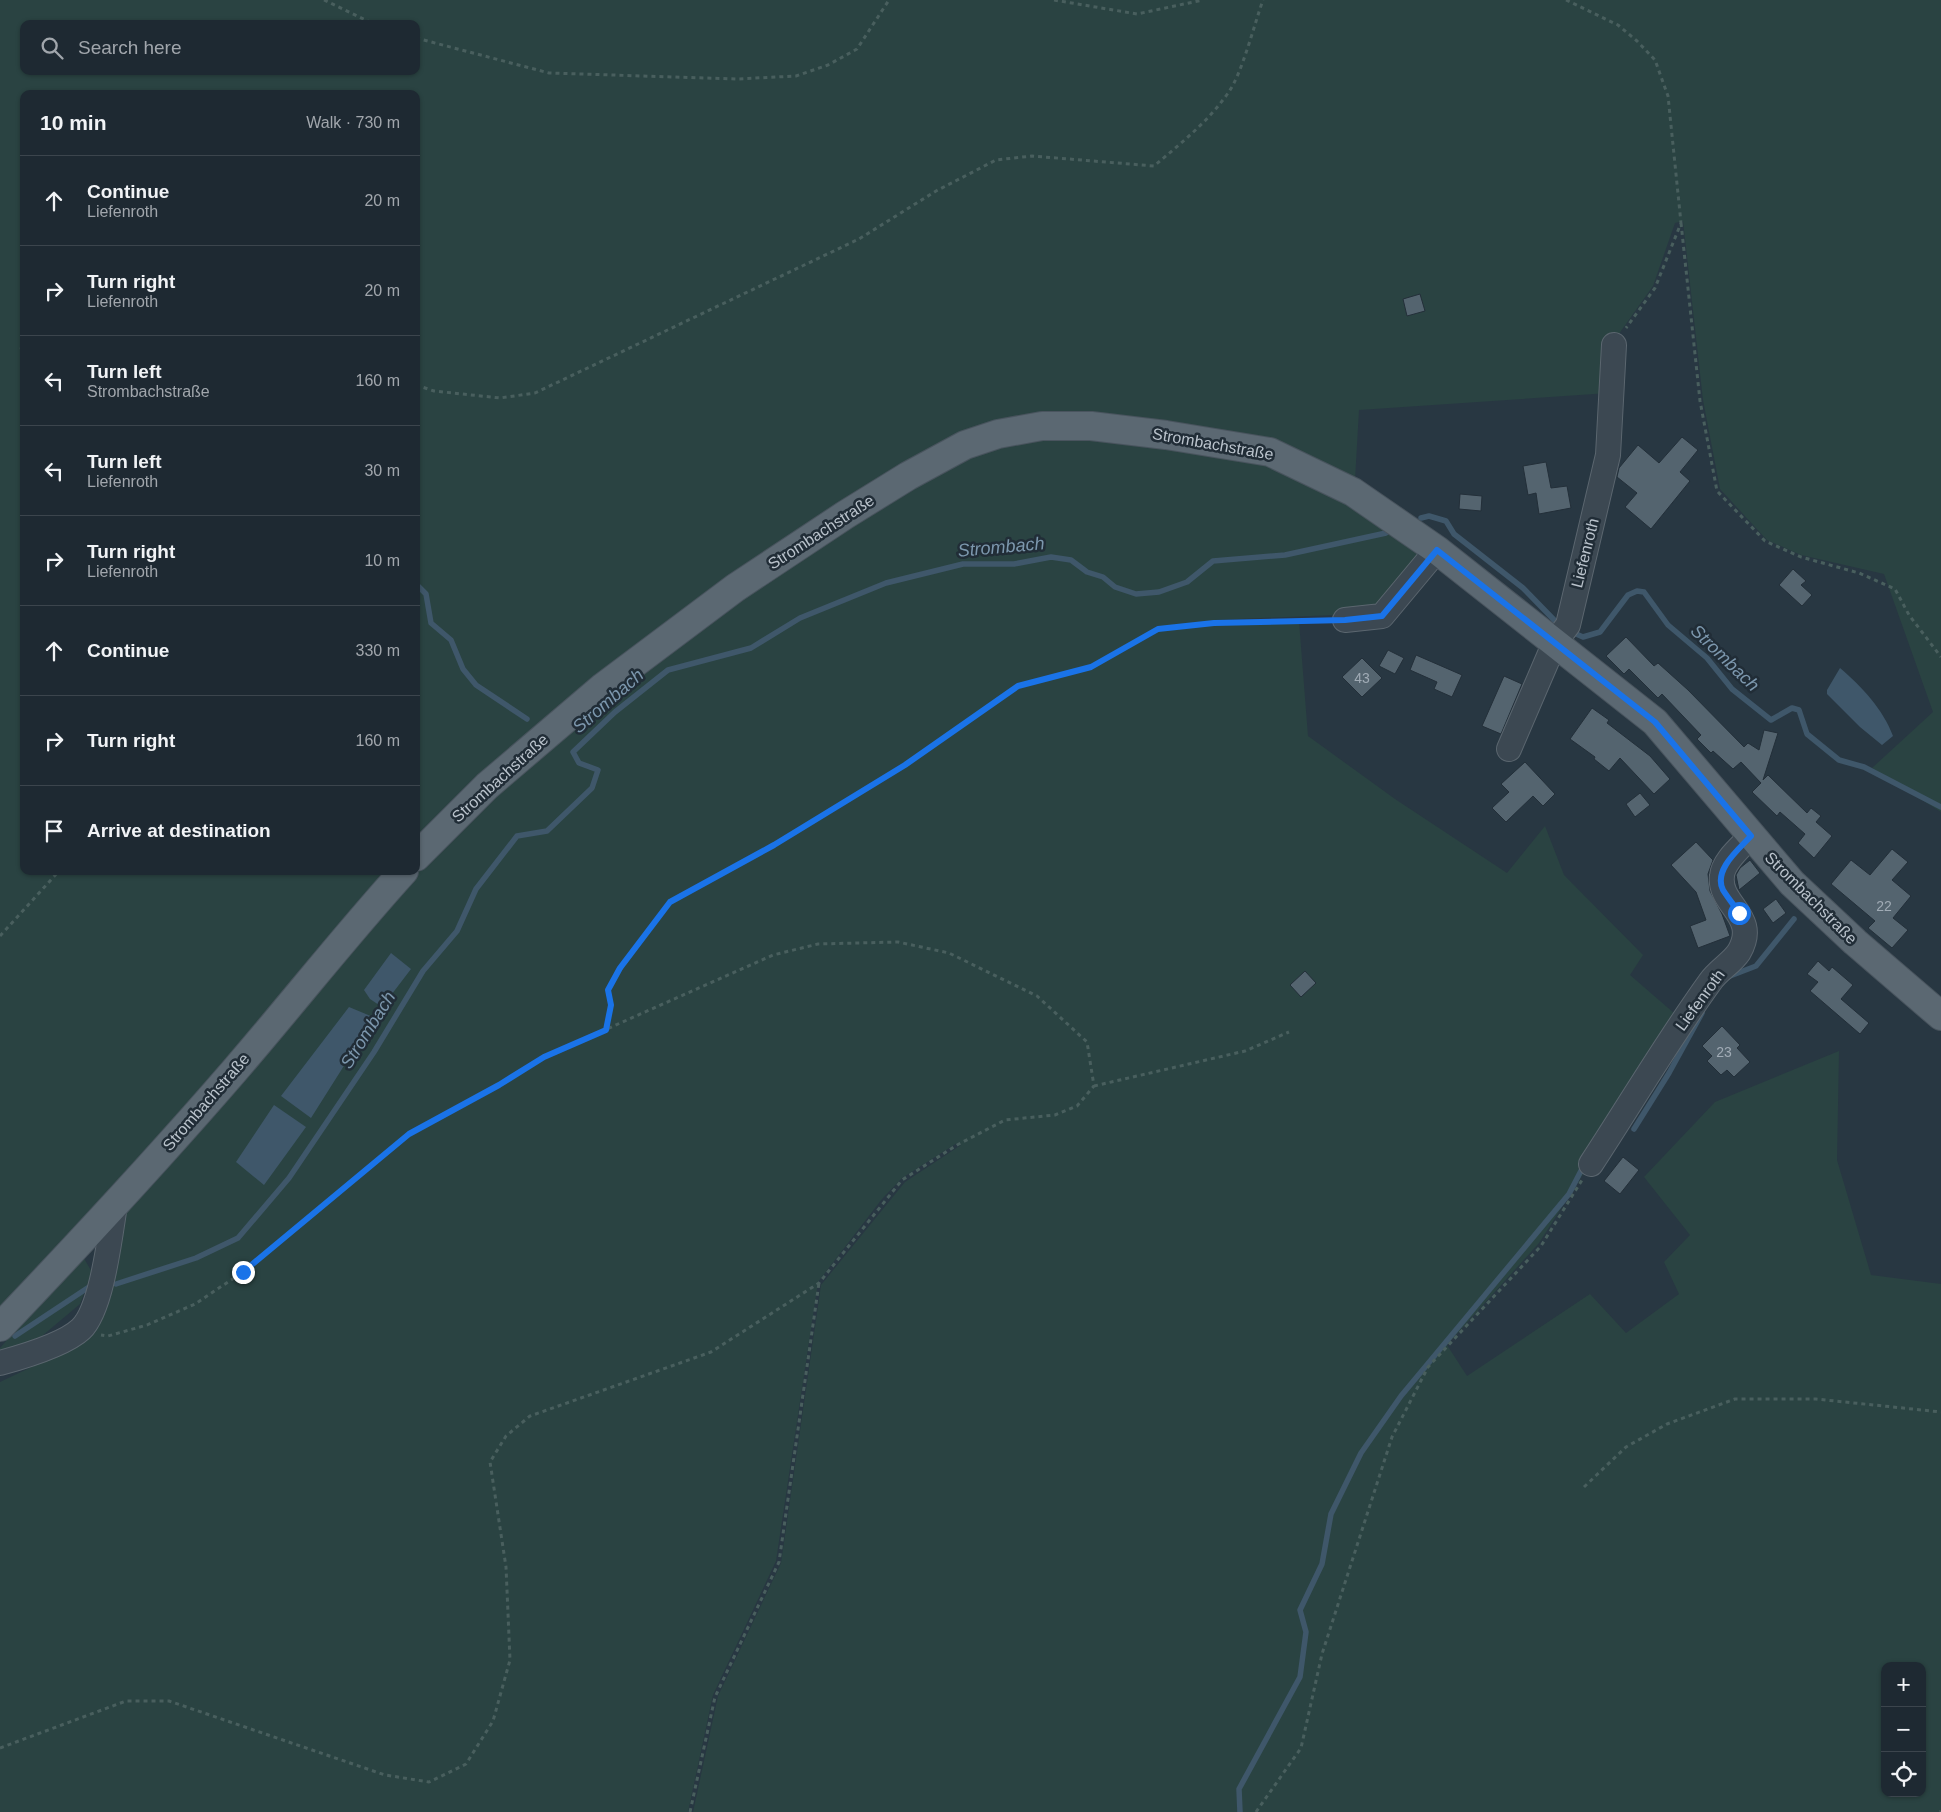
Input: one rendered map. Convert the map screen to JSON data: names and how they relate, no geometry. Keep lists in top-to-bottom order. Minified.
{"streets":{"main road":["Strombachstraße"],"street":["Liefenroth"]},"crossings":[["Strombachstraße","Liefenroth"]],"water":["Strombach"],"house_numbers":["43","22","23"],"page":{"search":"Search here","heading":["10 min","Walk · 730 m"],"list":[["Continue","Liefenroth","20 m"],["Turn right","Liefenroth","20 m"],["Turn left","Strombachstraße","160 m"],["Turn left","Liefenroth","30 m"],["Turn right","Liefenroth","10 m"],["Continue","330 m"],["Turn right","160 m"],"Arrive at destination"],"map_buttons":["+","−"]}}
